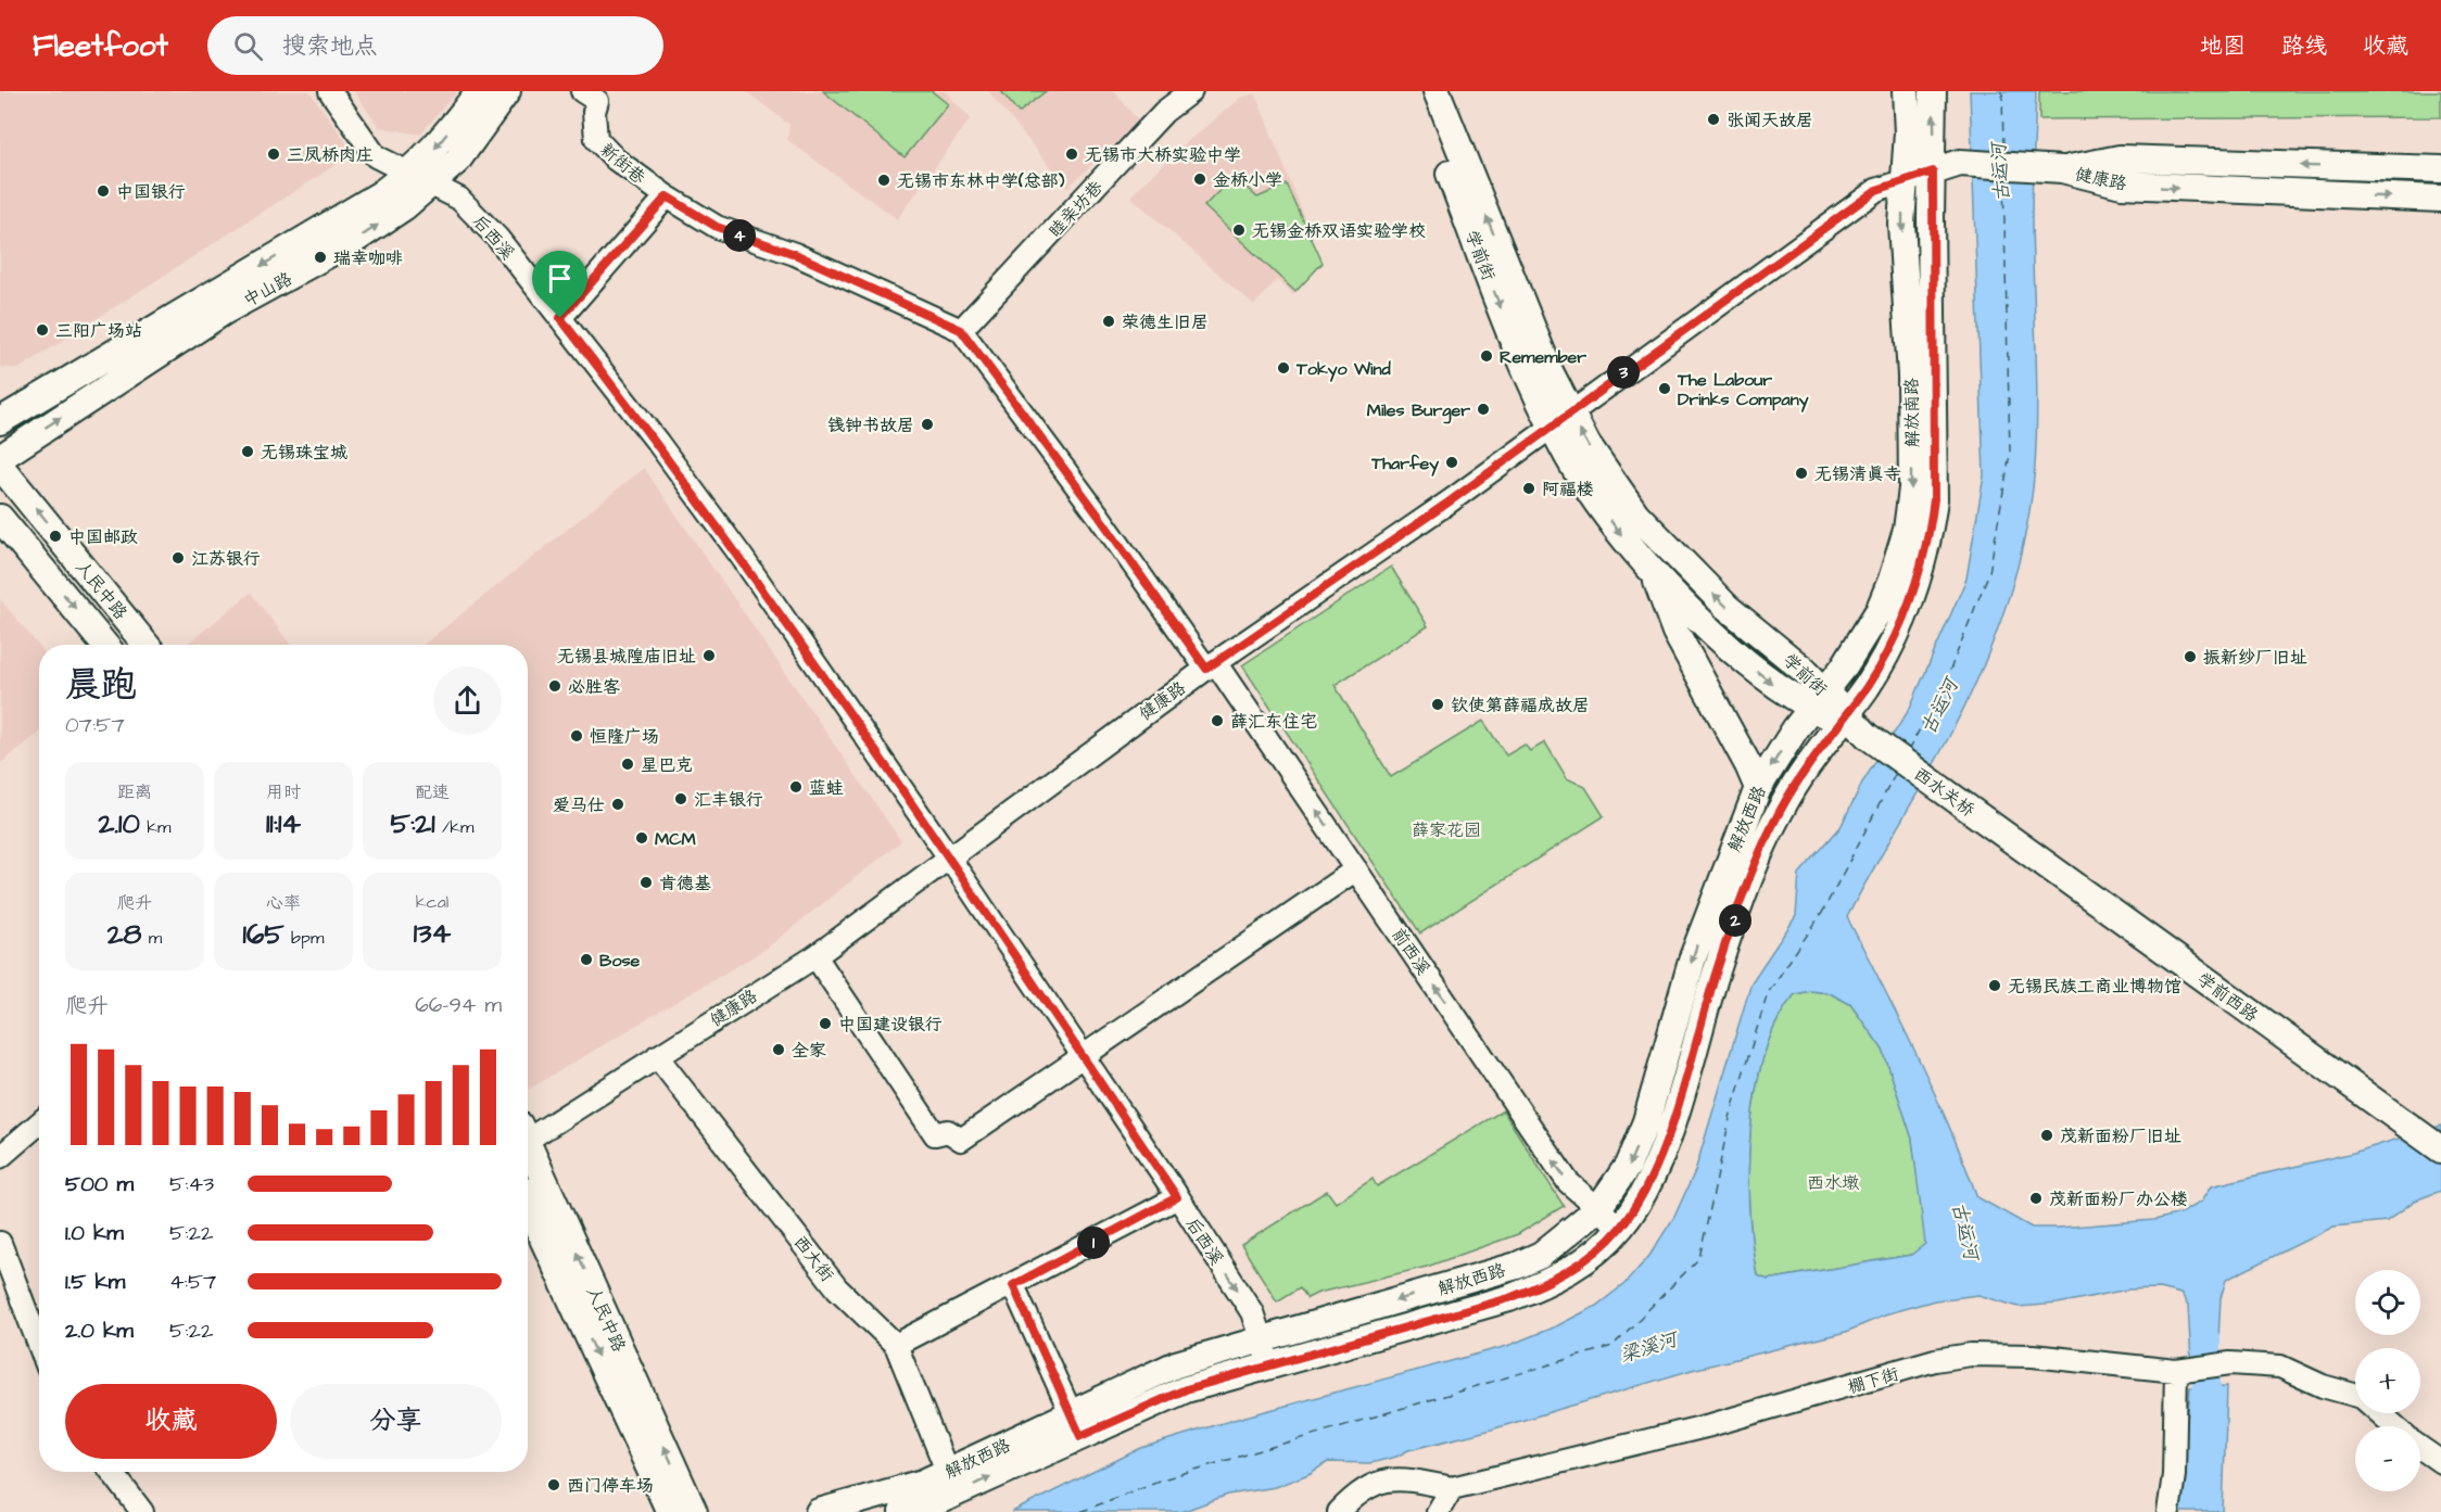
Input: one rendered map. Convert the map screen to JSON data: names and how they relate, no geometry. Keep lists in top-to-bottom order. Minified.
{"streets":{"main road":["健康路","学前街","中山路","解放南路","人民中路","西水关桥","解放西路","学前西路"],"street":["新街巷","睦亲坊巷","后西溪","前西溪","西大街","棚下街"]},"crossings":[["新街巷","健康路"],["新街巷","睦亲坊巷"],["新街巷","前西溪"],["健康路","后西溪"],["健康路","学前街"],["健康路","解放南路"],["健康路","前西溪"],["健康路","西大街"],["后西溪","中山路"],["后西溪","解放西路"],["学前街","解放南路"],["学前街","西水关桥"],["学前街","解放西路"],["解放南路","解放西路"],["西水关桥","学前西路"],["解放西路","前西溪"],["解放西路","西大街"]],"one_way":["前西溪"],"water":["古运河","梁溪河"],"parks":["薛家花园","西水墩"],"places":["张闻天故居","三凤桥肉庄","无锡市大桥实验中学","金桥小学","无锡市东林中学(总部)","中国银行","无锡金桥双语实验学校","瑞幸咖啡","荣德生旧居","三阳广场站","Remember","Tokyo Wind","The Labour Drinks Company","Miles Burger","钱钟书故居","无锡珠宝城","Tharfey","无锡清真寺","阿福楼","中国邮政","江苏银行","无锡县城隍庙旧址","振新纱厂旧址","必胜客","钦使第薛福成故居","薛汇东住宅","恒隆广场","星巴克","蓝蛙","汇丰银行","爱马仕","MCM","肯德基","Bose","无锡民族工商业博物馆","中国建设银行","全家","茂新面粉厂旧址","茂新面粉厂办公楼","西门停车场"],"page":{"header":"Fleetfoot","search":"搜索地点","nav":["地图","路线","收藏"],"pins":["4","3","2","1"],"heading":["晨跑","07:57"],"stats":[["距离","2.10 km"],["用时","11:14"],["配速","5:21 /km"],["爬升","28 m"],["心率","165 bpm"],["kcal","134"]],"chart":["爬升","66–94 m"],"list":[{"name":"500 m","note":"5:43"},{"name":"1.0 km","note":"5:22"},{"name":"1.5 km","note":"4:57"},{"name":"2.0 km","note":"5:22"}],"map_buttons":["+","−"],"buttons":["收藏","分享"]}}
